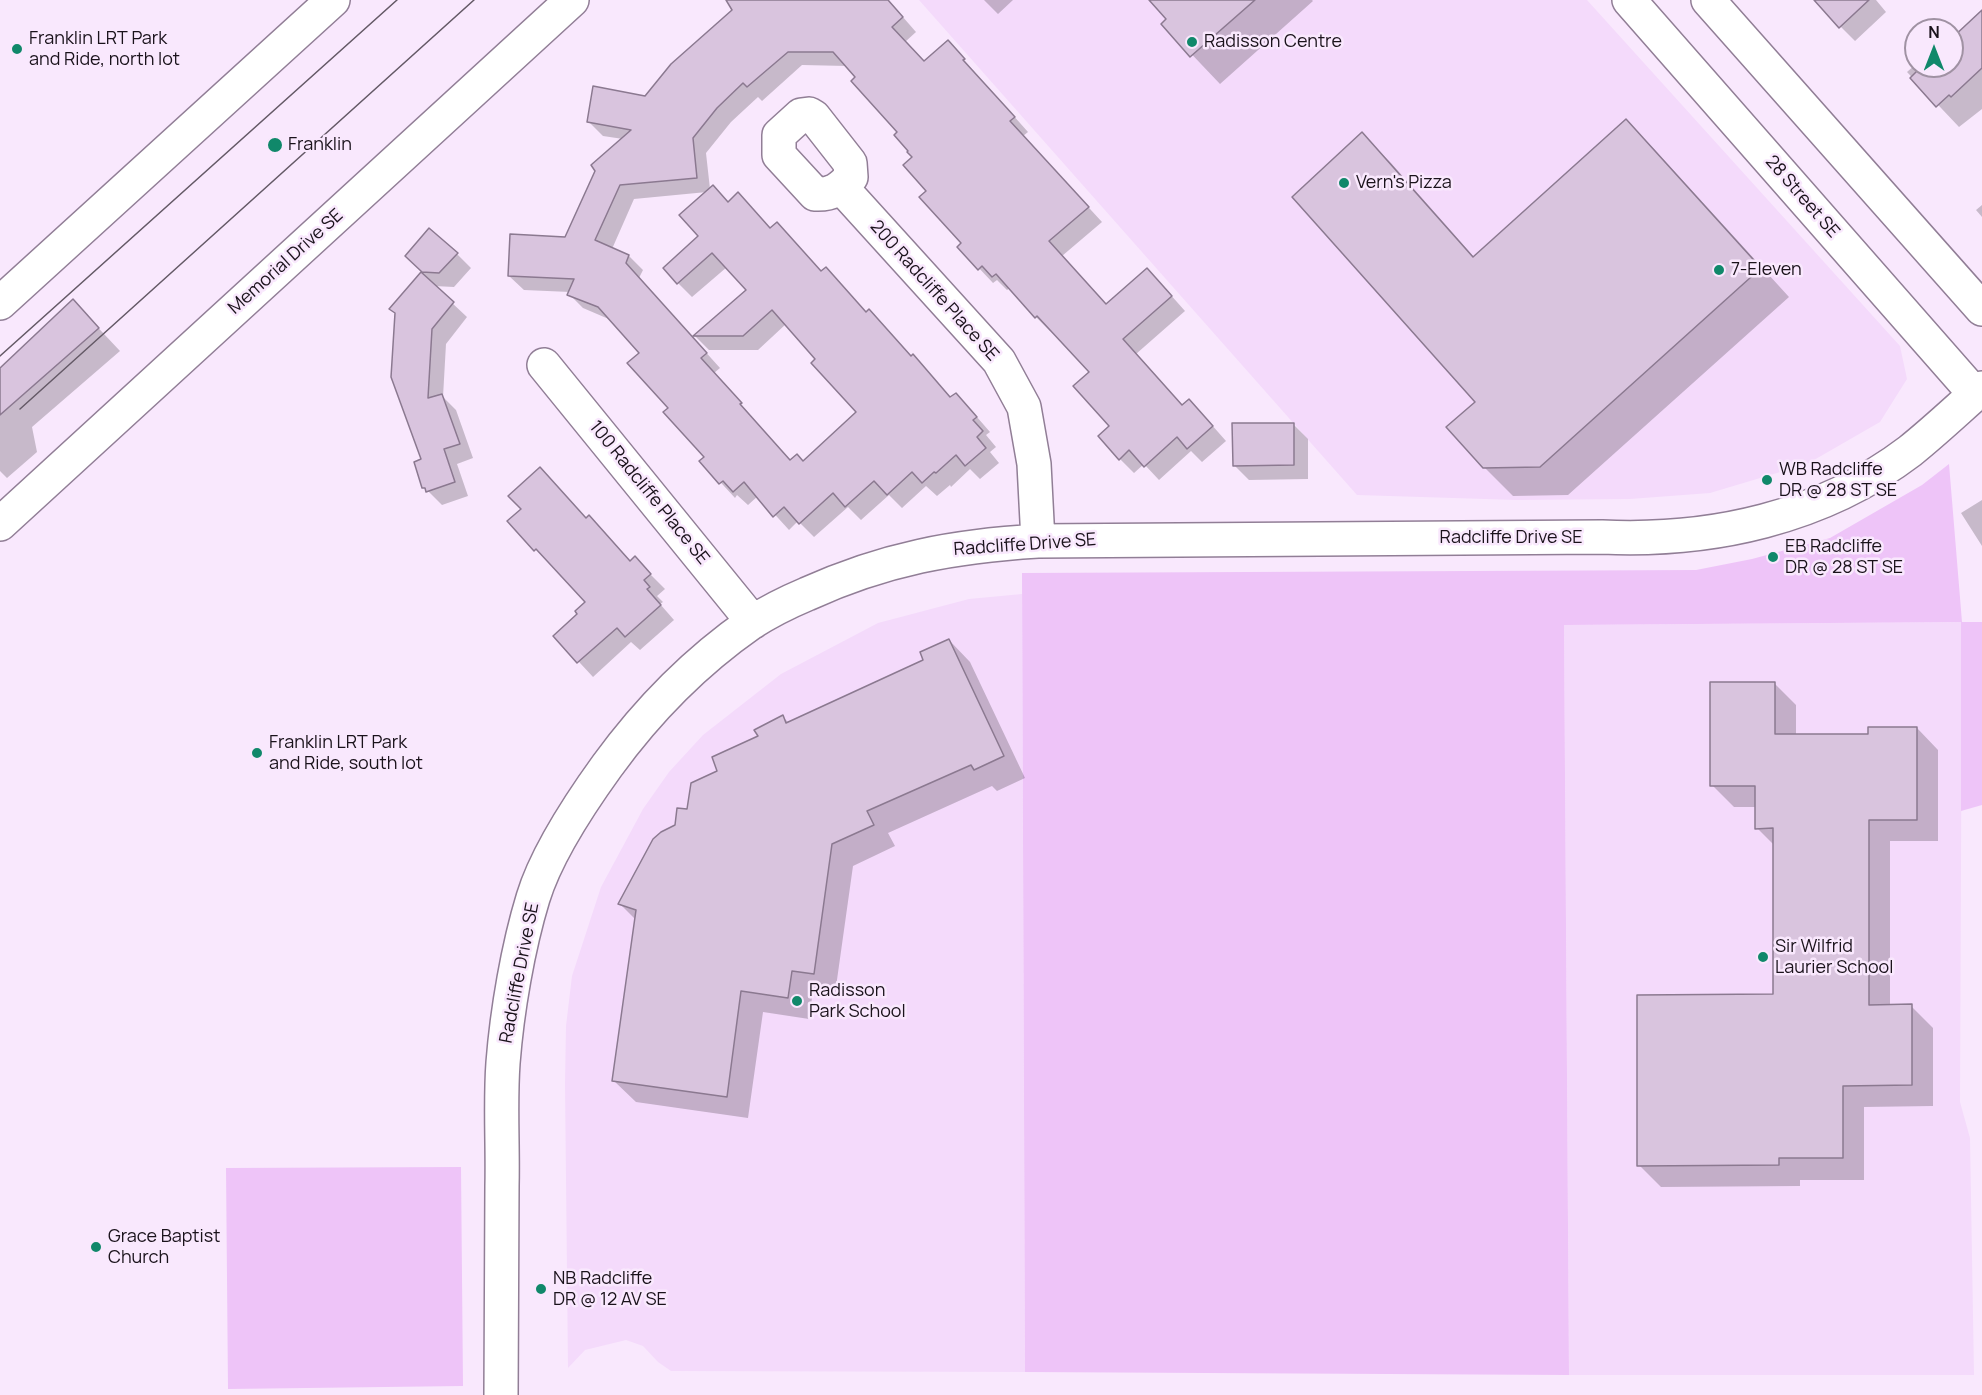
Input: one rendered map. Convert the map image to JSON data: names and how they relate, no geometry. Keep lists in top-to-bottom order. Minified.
{"streets":{"street":["28 Street SE","Memorial Drive SE","200 Radcliffe Place SE","100 Radcliffe Place SE","Radcliffe Drive SE"]},"crossings":[["28 Street SE","Radcliffe Drive SE"],["200 Radcliffe Place SE","Radcliffe Drive SE"],["100 Radcliffe Place SE","Radcliffe Drive SE"]],"places":["Radisson Centre","Franklin LRT Park and Ride, north lot","Franklin","Vern's Pizza","7-Eleven","WB Radcliffe DR @ 28 ST SE","EB Radcliffe DR @ 28 ST SE","Franklin LRT Park and Ride, south lot","Sir Wilfrid Laurier School","Radisson Park School","Grace Baptist Church","NB Radcliffe DR @ 12 AV SE"],"north":"top"}
